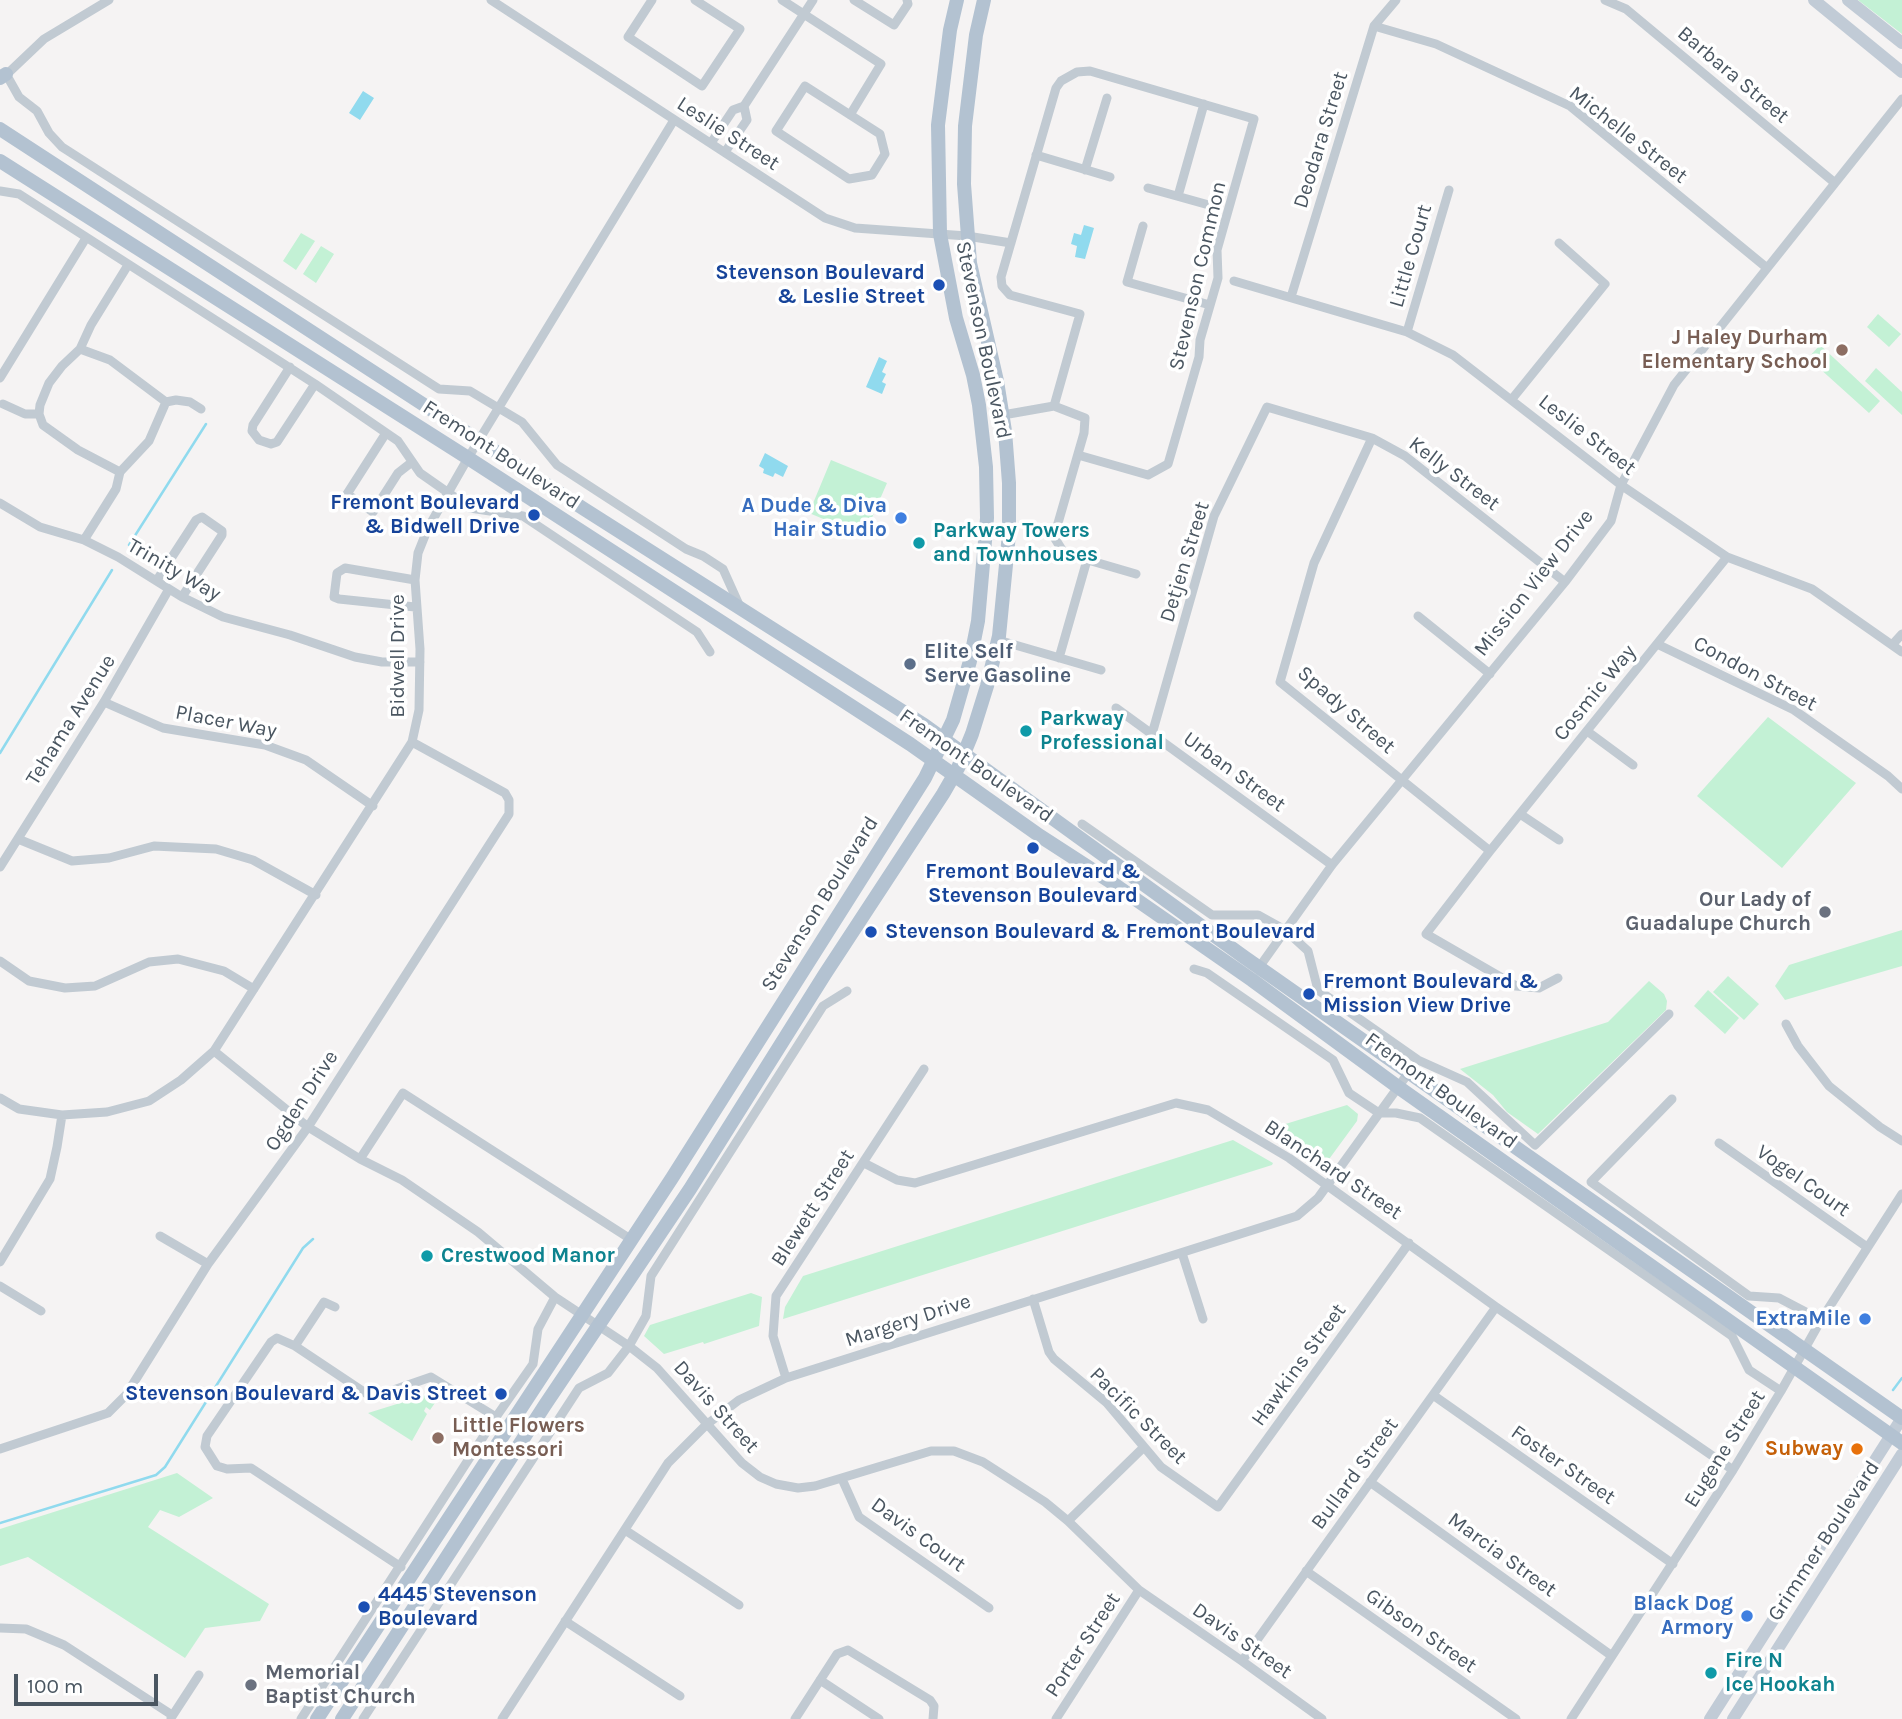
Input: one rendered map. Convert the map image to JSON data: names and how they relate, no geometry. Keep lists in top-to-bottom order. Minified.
{"streets":{"main road":["Stevenson Boulevard","Fremont Boulevard","Mission View Drive","Grimmer Boulevard"],"street":["Barbara Street","Leslie Street","Michelle Street","Deodara Street","Little Court","Stevenson Common","Kelly Street","Detjen Street","Trinity Way","Bidwell Drive","Condon Street","Cosmic Way","Spady Street","Tehama Avenue","Placer Way","Urban Street","Ogden Drive","Blanchard Street","Vogel Court","Blewett Street","Margery Drive","Hawkins Street","Davis Street","Pacific Street","Eugene Street","Foster Street","Bullard Street","Davis Court","Marcia Street","Gibson Street","Porter Street"]},"crossings":[["Barbara Street","Mission View Drive"],["Leslie Street","Deodara Street"],["Leslie Street","Little Court"],["Leslie Street","Stevenson Boulevard"],["Leslie Street","Mission View Drive"],["Leslie Street","Bidwell Drive"],["Leslie Street","Cosmic Way"],["Michelle Street","Deodara Street"],["Michelle Street","Mission View Drive"],["Stevenson Boulevard","Fremont Boulevard"],["Stevenson Boulevard","Davis Street"],["Fremont Boulevard","Mission View Drive"],["Fremont Boulevard","Bidwell Drive"],["Fremont Boulevard","Margery Drive"],["Fremont Boulevard","Eugene Street"],["Fremont Boulevard","Grimmer Boulevard"],["Kelly Street","Detjen Street"],["Kelly Street","Mission View Drive"],["Kelly Street","Spady Street"],["Detjen Street","Urban Street"],["Trinity Way","Bidwell Drive"],["Trinity Way","Tehama Avenue"],["Mission View Drive","Spady Street"],["Mission View Drive","Urban Street"],["Bidwell Drive","Placer Way"],["Bidwell Drive","Ogden Drive"],["Bidwell Drive","Davis Street"],["Condon Street","Cosmic Way"],["Cosmic Way","Spady Street"],["Tehama Avenue","Placer Way"],["Ogden Drive","Davis Street"],["Blanchard Street","Blewett Street"],["Blanchard Street","Margery Drive"],["Blanchard Street","Hawkins Street"],["Blanchard Street","Eugene Street"],["Blanchard Street","Bullard Street"],["Vogel Court","Eugene Street"],["Blewett Street","Margery Drive"],["Margery Drive","Davis Street"],["Margery Drive","Pacific Street"],["Hawkins Street","Pacific Street"],["Davis Street","Bullard Street"],["Davis Street","Davis Court"],["Davis Street","Porter Street"],["Eugene Street","Foster Street"],["Eugene Street","Marcia Street"],["Foster Street","Bullard Street"],["Bullard Street","Marcia Street"],["Bullard Street","Gibson Street"]],"places":["Stevenson Boulevard & Leslie Street","J Haley Durham Elementary School","Fremont Boulevard & Bidwell Drive","A Dude & Diva Hair Studio","Parkway Towers and Townhouses","Elite Self Serve Gasoline","Parkway Professional","Fremont Boulevard & Stevenson Boulevard","Our Lady of Guadalupe Church","Stevenson Boulevard & Fremont Boulevard","Fremont Boulevard & Mission View Drive","Crestwood Manor","ExtraMile","Stevenson Boulevard & Davis Street","Little Flowers Montessori","Subway","4445 Stevenson Boulevard","Black Dog Armory","Fire N Ice Hookah","Memorial Baptist Church"],"scale_bar":"100 m"}
